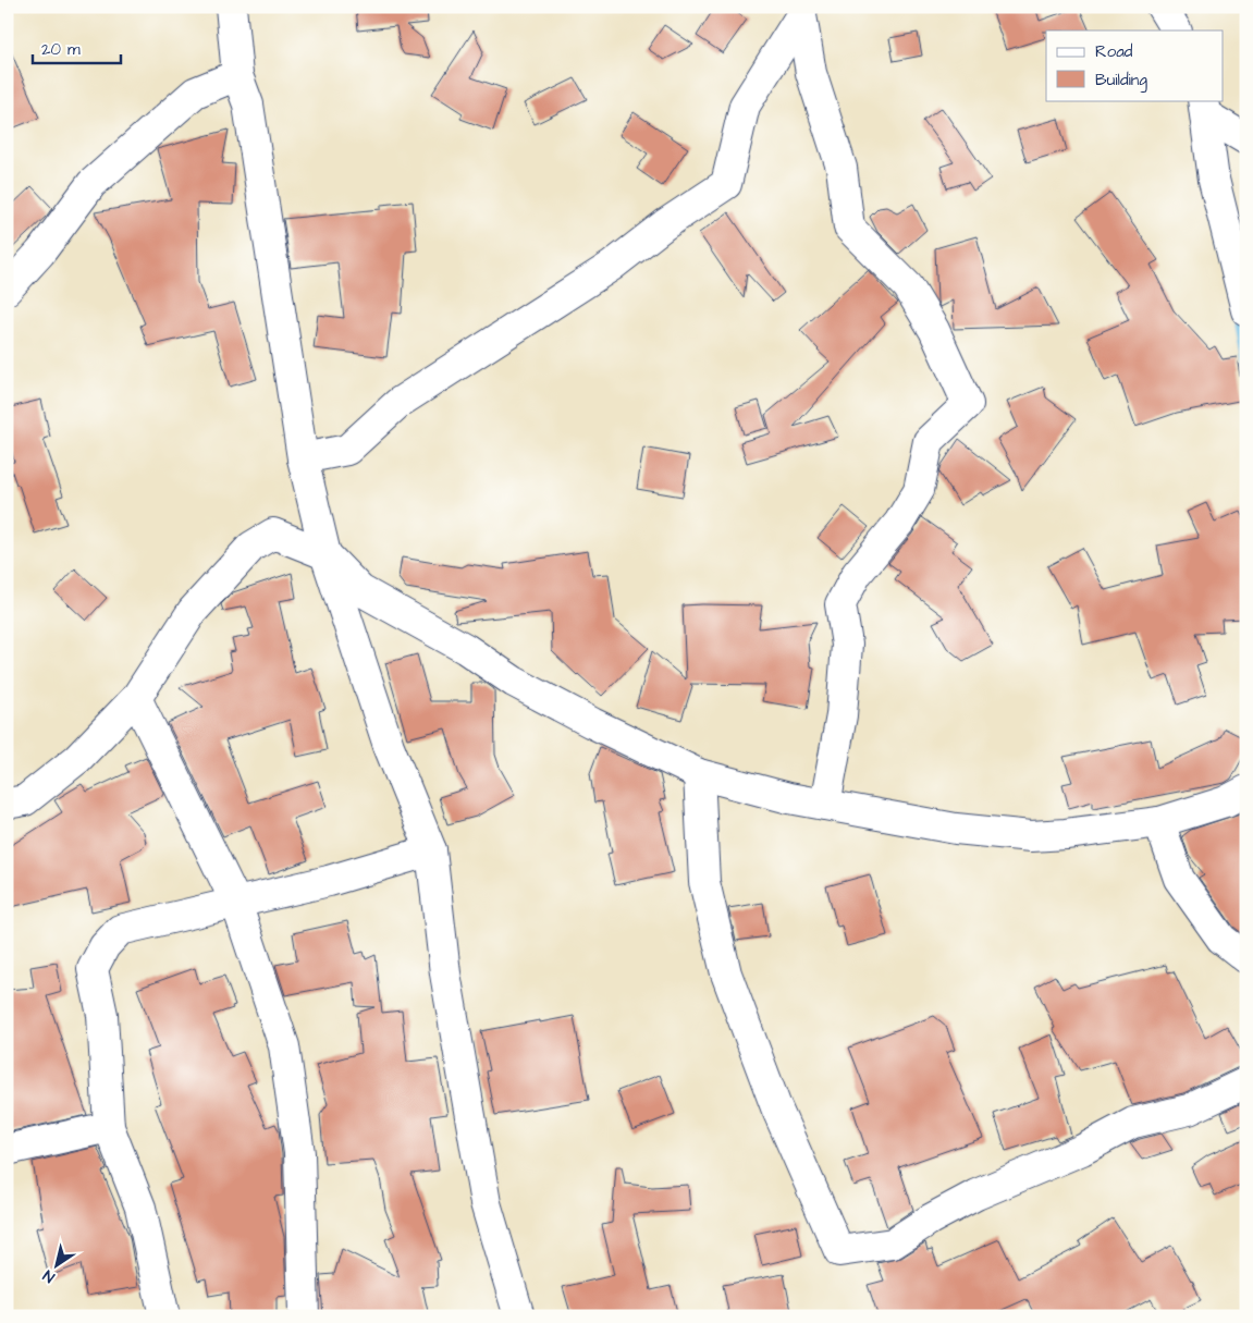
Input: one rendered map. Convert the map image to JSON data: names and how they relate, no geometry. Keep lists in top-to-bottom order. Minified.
{"legend":["Road","Building"],"scale_bar":"20 m","north":"bottom left"}
